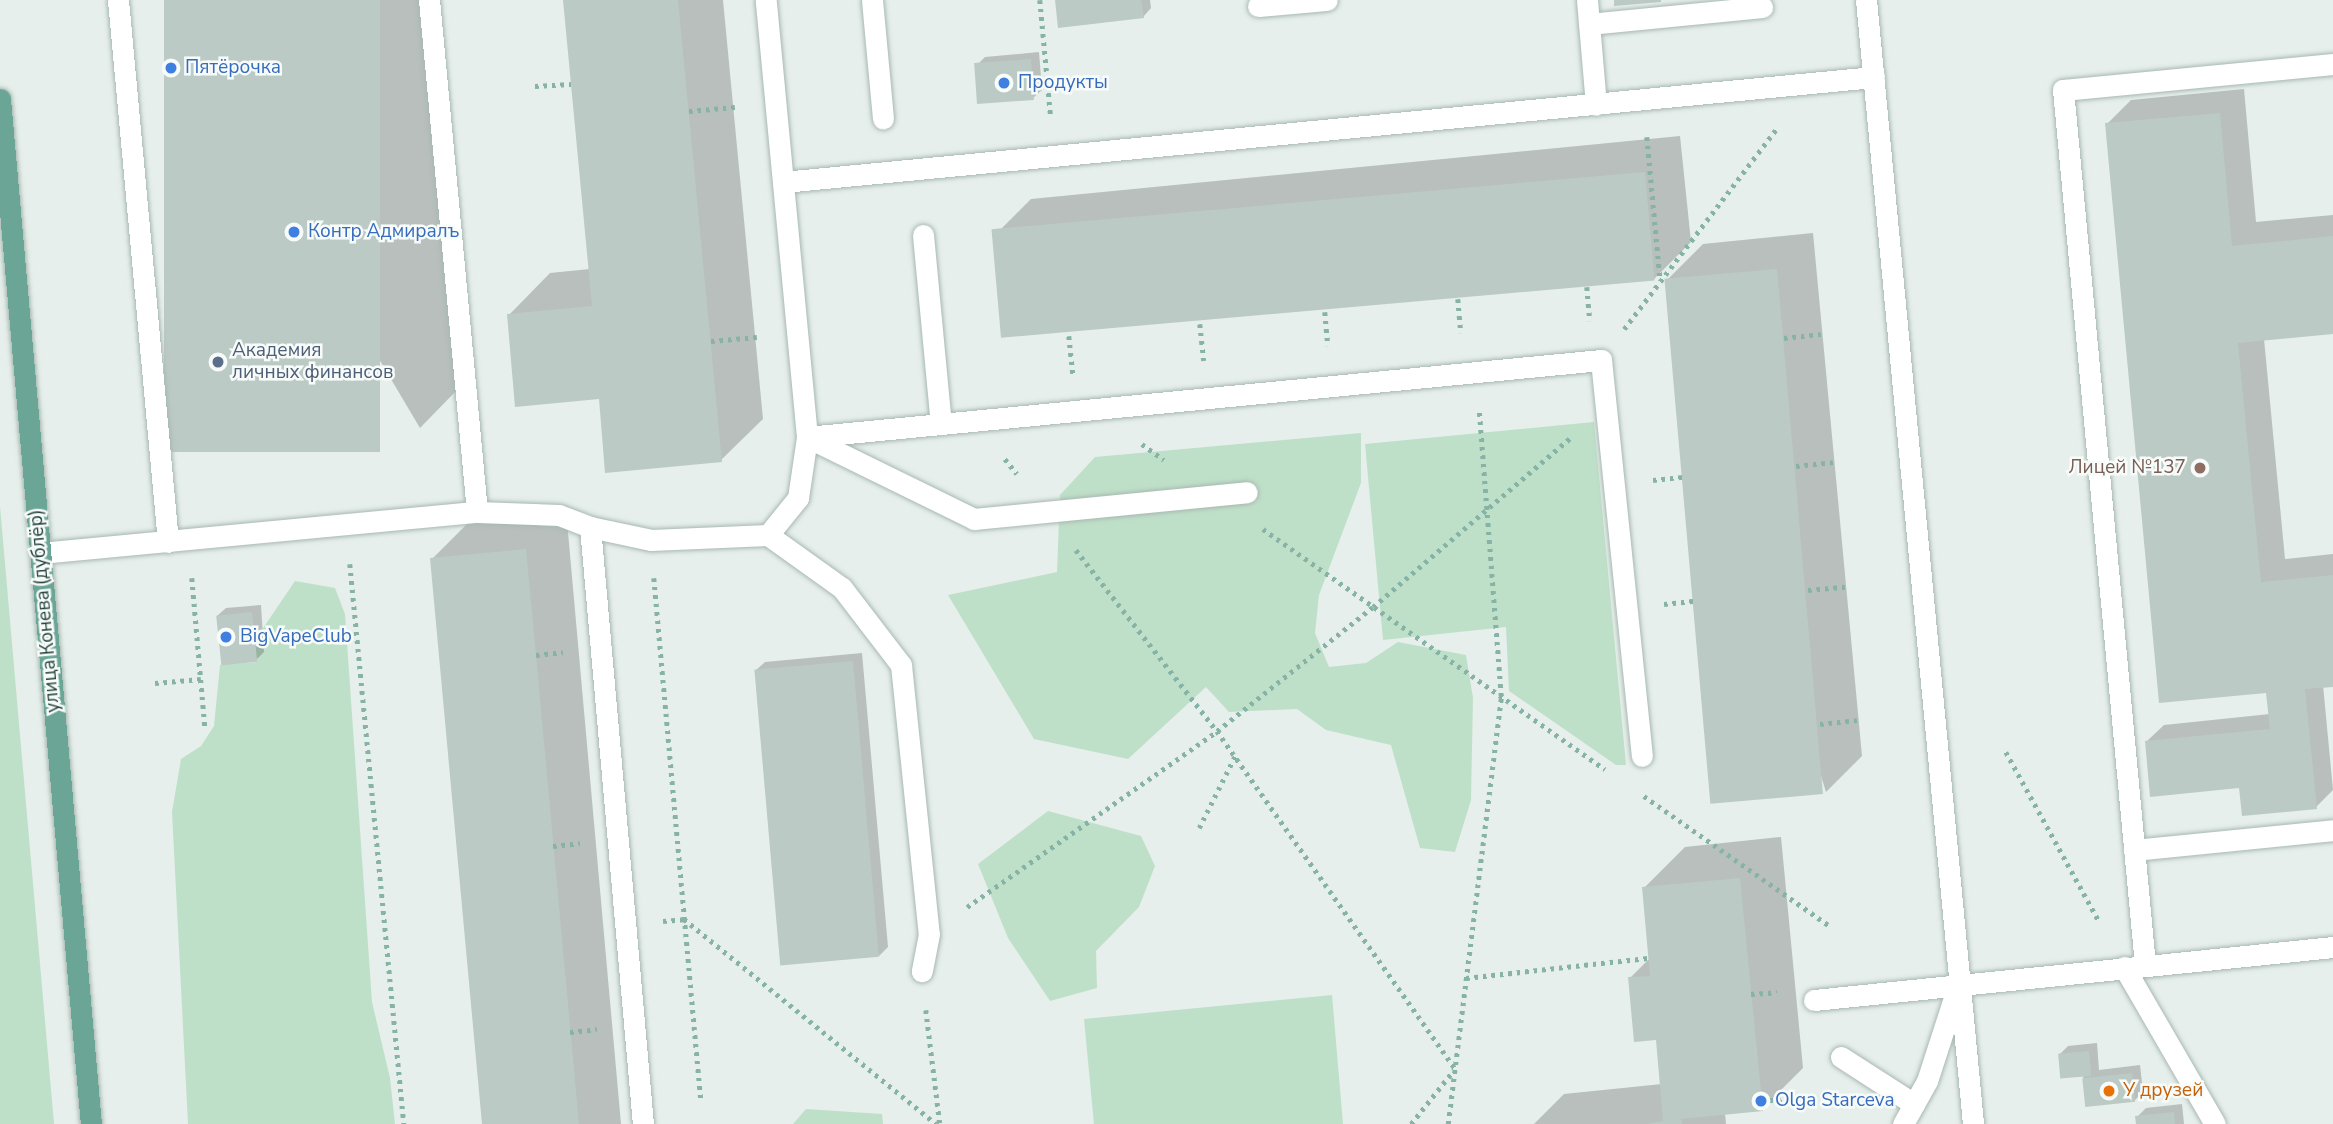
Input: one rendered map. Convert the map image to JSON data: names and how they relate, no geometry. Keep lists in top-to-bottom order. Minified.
{"streets":{"main road":["улица Конева (дублёр)"]},"places":["Пятёрочка","Продукты","Контр Адмиралъ","Академия личных финансов","Лицей №137","BigVapeClub","У друзей","Olga Starceva"]}
